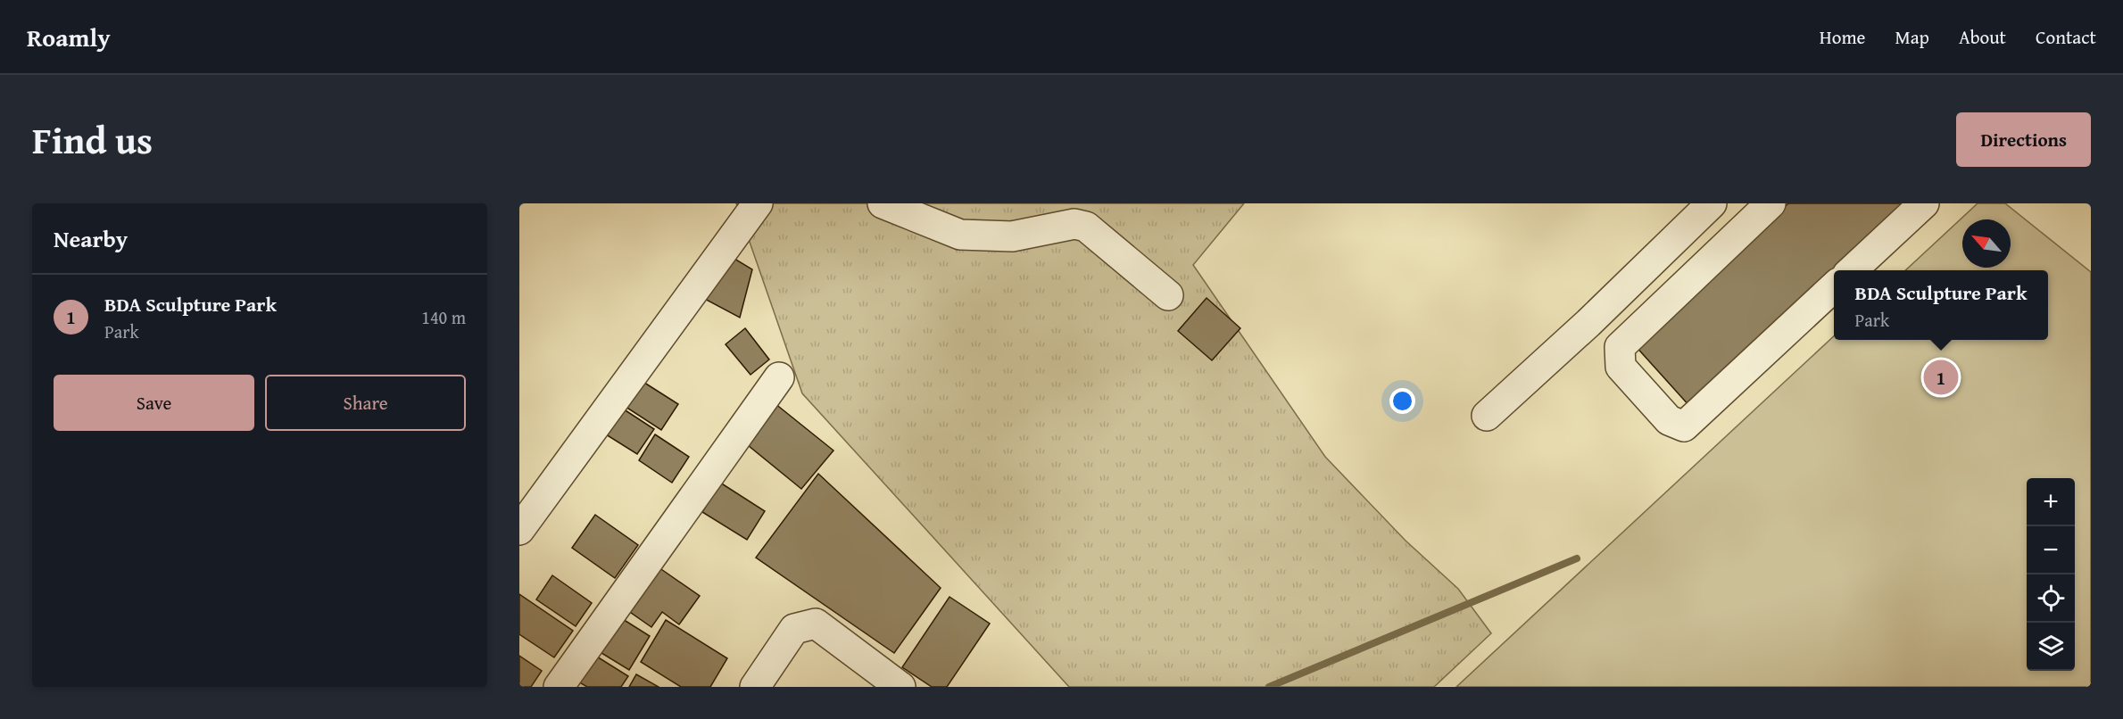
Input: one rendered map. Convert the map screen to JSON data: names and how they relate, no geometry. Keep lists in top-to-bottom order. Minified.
{"north":"top left","page":{"header":"Roamly","nav":["Home","Map","About","Contact"],"title":"Find us","buttons":["Directions",["Save","Share"]],"heading":"Nearby","popup":["BDA Sculpture Park","Park"],"list":[{"mark":"1","name":"BDA Sculpture Park","note":"Park","value":"140 m"}],"pins":"1","map_buttons":["+","−"]}}
